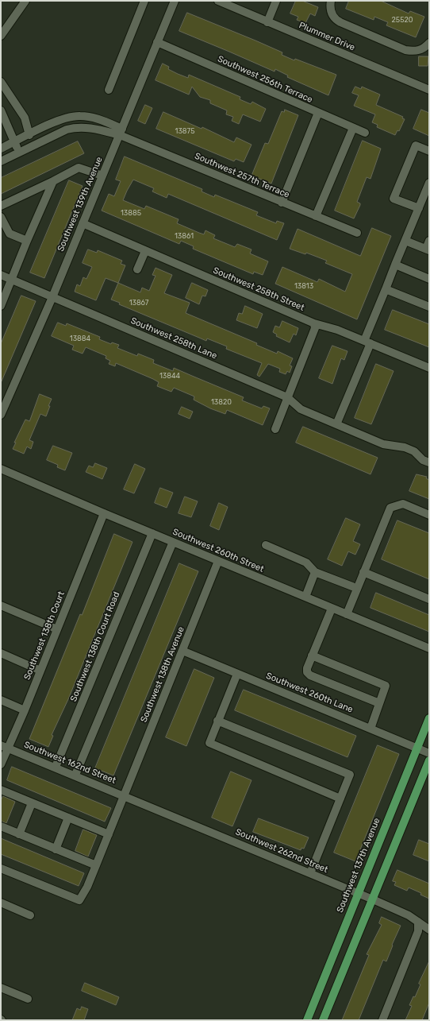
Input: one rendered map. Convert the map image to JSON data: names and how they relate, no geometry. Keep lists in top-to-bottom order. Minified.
{"streets":{"main road":["Southwest 137th Avenue"],"street":["Plummer Drive","Southwest 256th Terrace","Southwest 257th Terrace","Southwest 139th Avenue","Southwest 258th Street","Southwest 258th Lane","Southwest 260th Street","Southwest 138th Court","Southwest 138th Court Road","Southwest 138th Avenue","Southwest 260th Lane","Southwest 162nd Street","Southwest 262nd Street"]},"crossings":[["Southwest 256th Terrace","Southwest 139th Avenue"],["Southwest 257th Terrace","Southwest 139th Avenue"],["Southwest 139th Avenue","Southwest 258th Street"],["Southwest 139th Avenue","Southwest 258th Lane"],["Southwest 260th Street","Southwest 138th Court"],["Southwest 260th Street","Southwest 138th Court Road"],["Southwest 260th Street","Southwest 138th Avenue"],["Southwest 138th Court","Southwest 162nd Street"],["Southwest 138th Court Road","Southwest 162nd Street"],["Southwest 138th Avenue","Southwest 260th Lane"],["Southwest 138th Avenue","Southwest 162nd Street"],["Southwest 138th Avenue","Southwest 262nd Street"],["Southwest 260th Lane","Southwest 137th Avenue"],["Southwest 162nd Street","Southwest 262nd Street"],["Southwest 262nd Street","Southwest 137th Avenue"]],"house_numbers":["25520","13875","13885","13861","13813","13867","13884","13844","13820"]}
